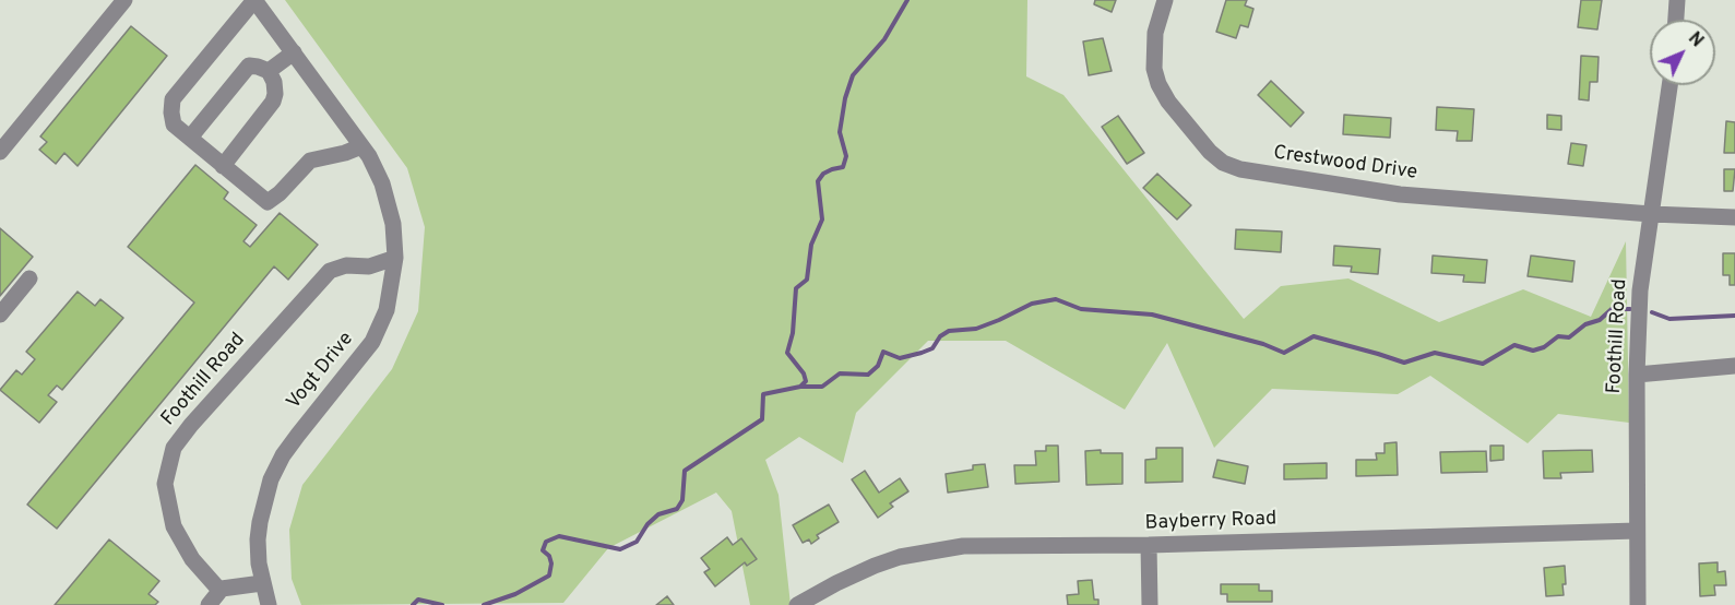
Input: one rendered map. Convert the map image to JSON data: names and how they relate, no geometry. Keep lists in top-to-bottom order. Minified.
{"streets":{"street":["Crestwood Drive","Foothill Road","Vogt Drive","Bayberry Road"]},"crossings":[["Crestwood Drive","Foothill Road"],["Foothill Road","Vogt Drive"],["Foothill Road","Bayberry Road"]],"north":"top right"}
